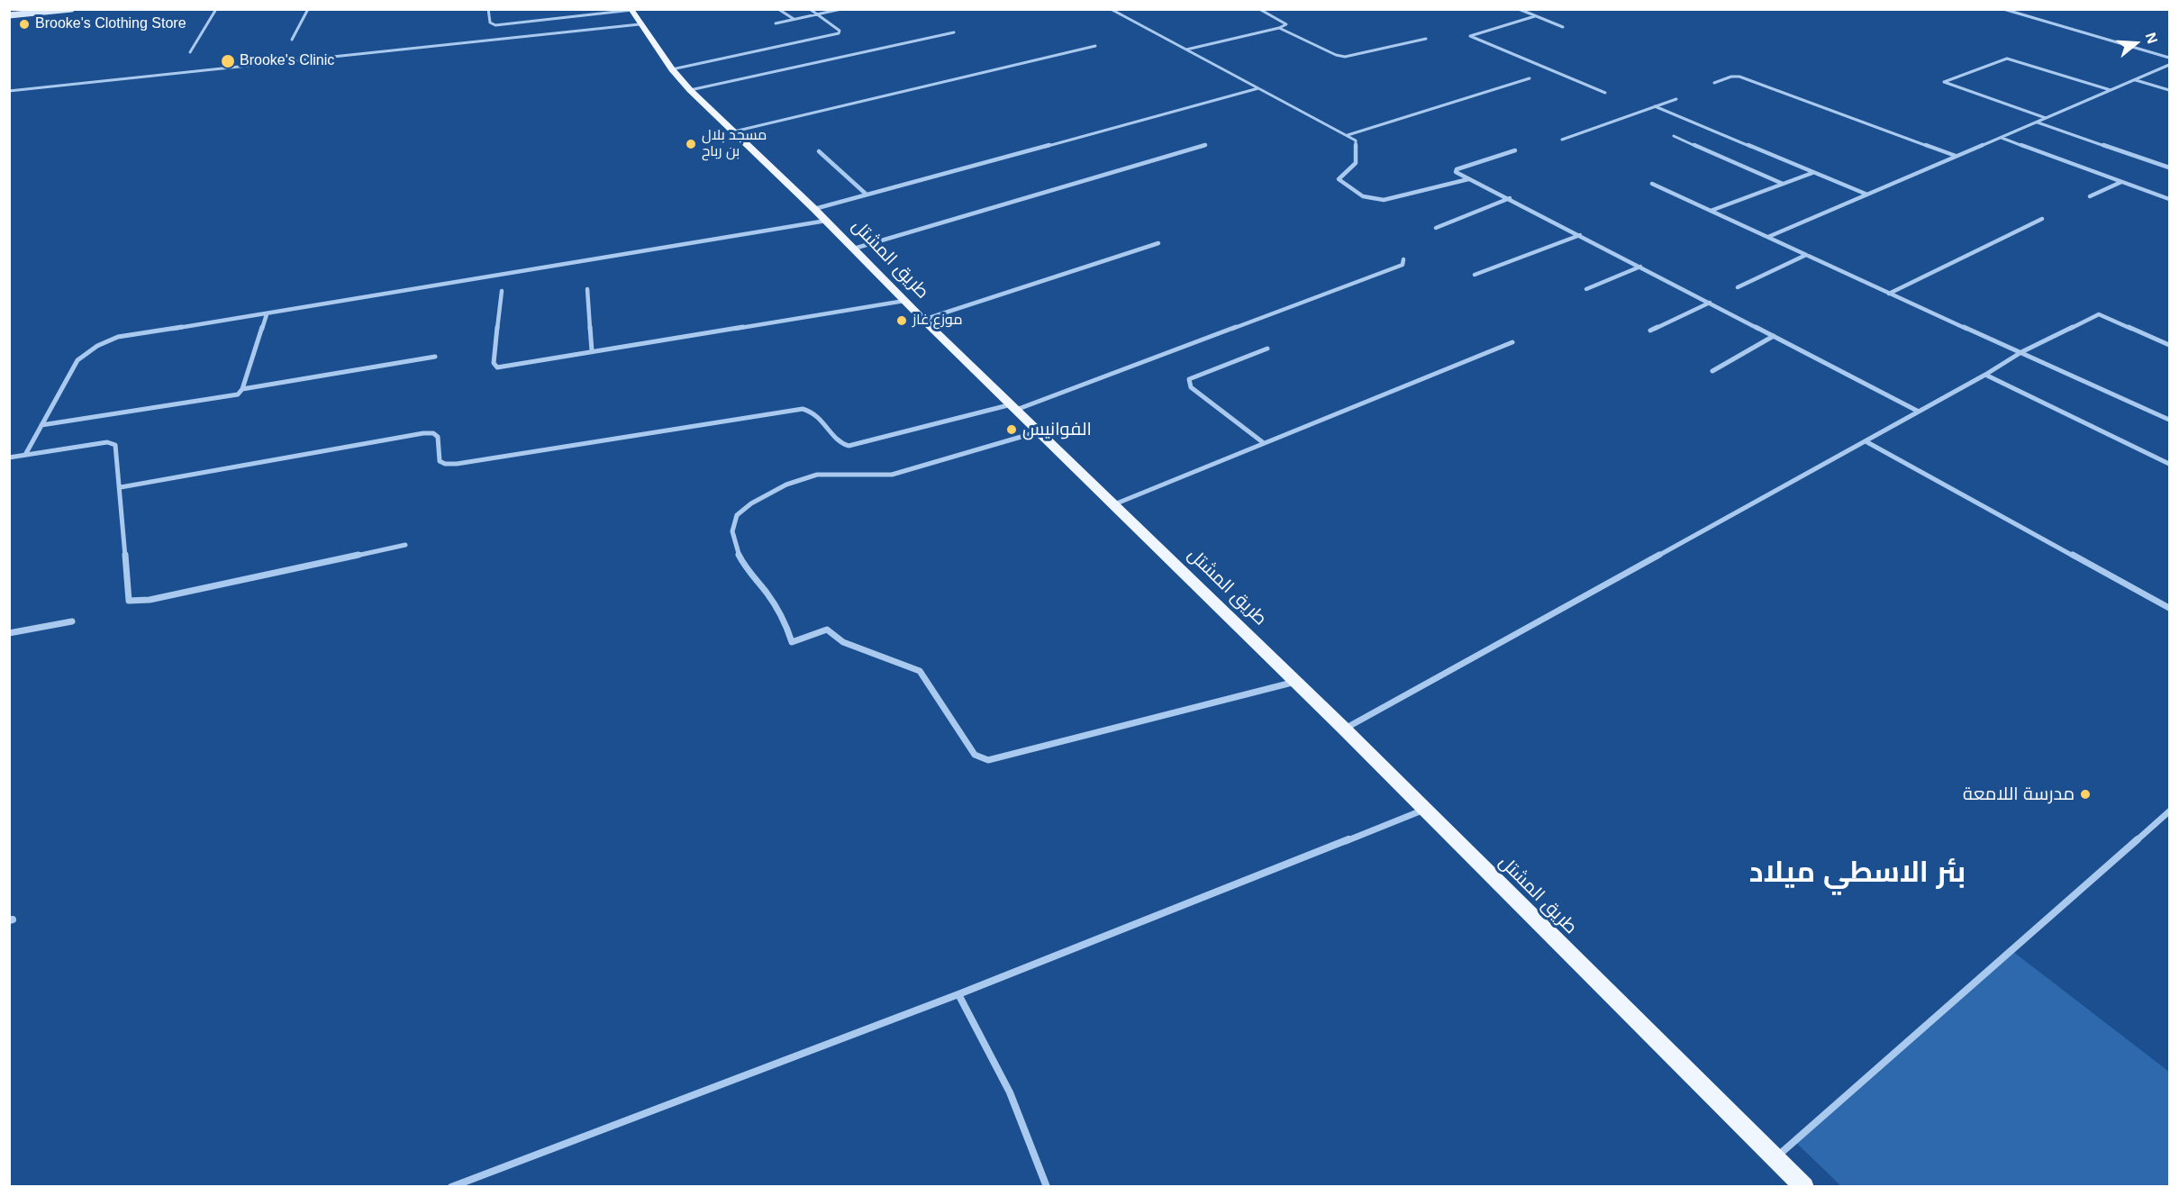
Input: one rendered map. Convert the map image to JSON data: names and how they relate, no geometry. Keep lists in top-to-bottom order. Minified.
{"streets":{"main road":["طريق المشتل"]},"districts":["بئر الاسطي ميلاد"],"places":["Brooke's Clothing Store","Brooke's Clinic","مسجد بلال بن رباح","موزع غاز","الفوانيس","مدرسة اللامعة"],"north":"right"}
